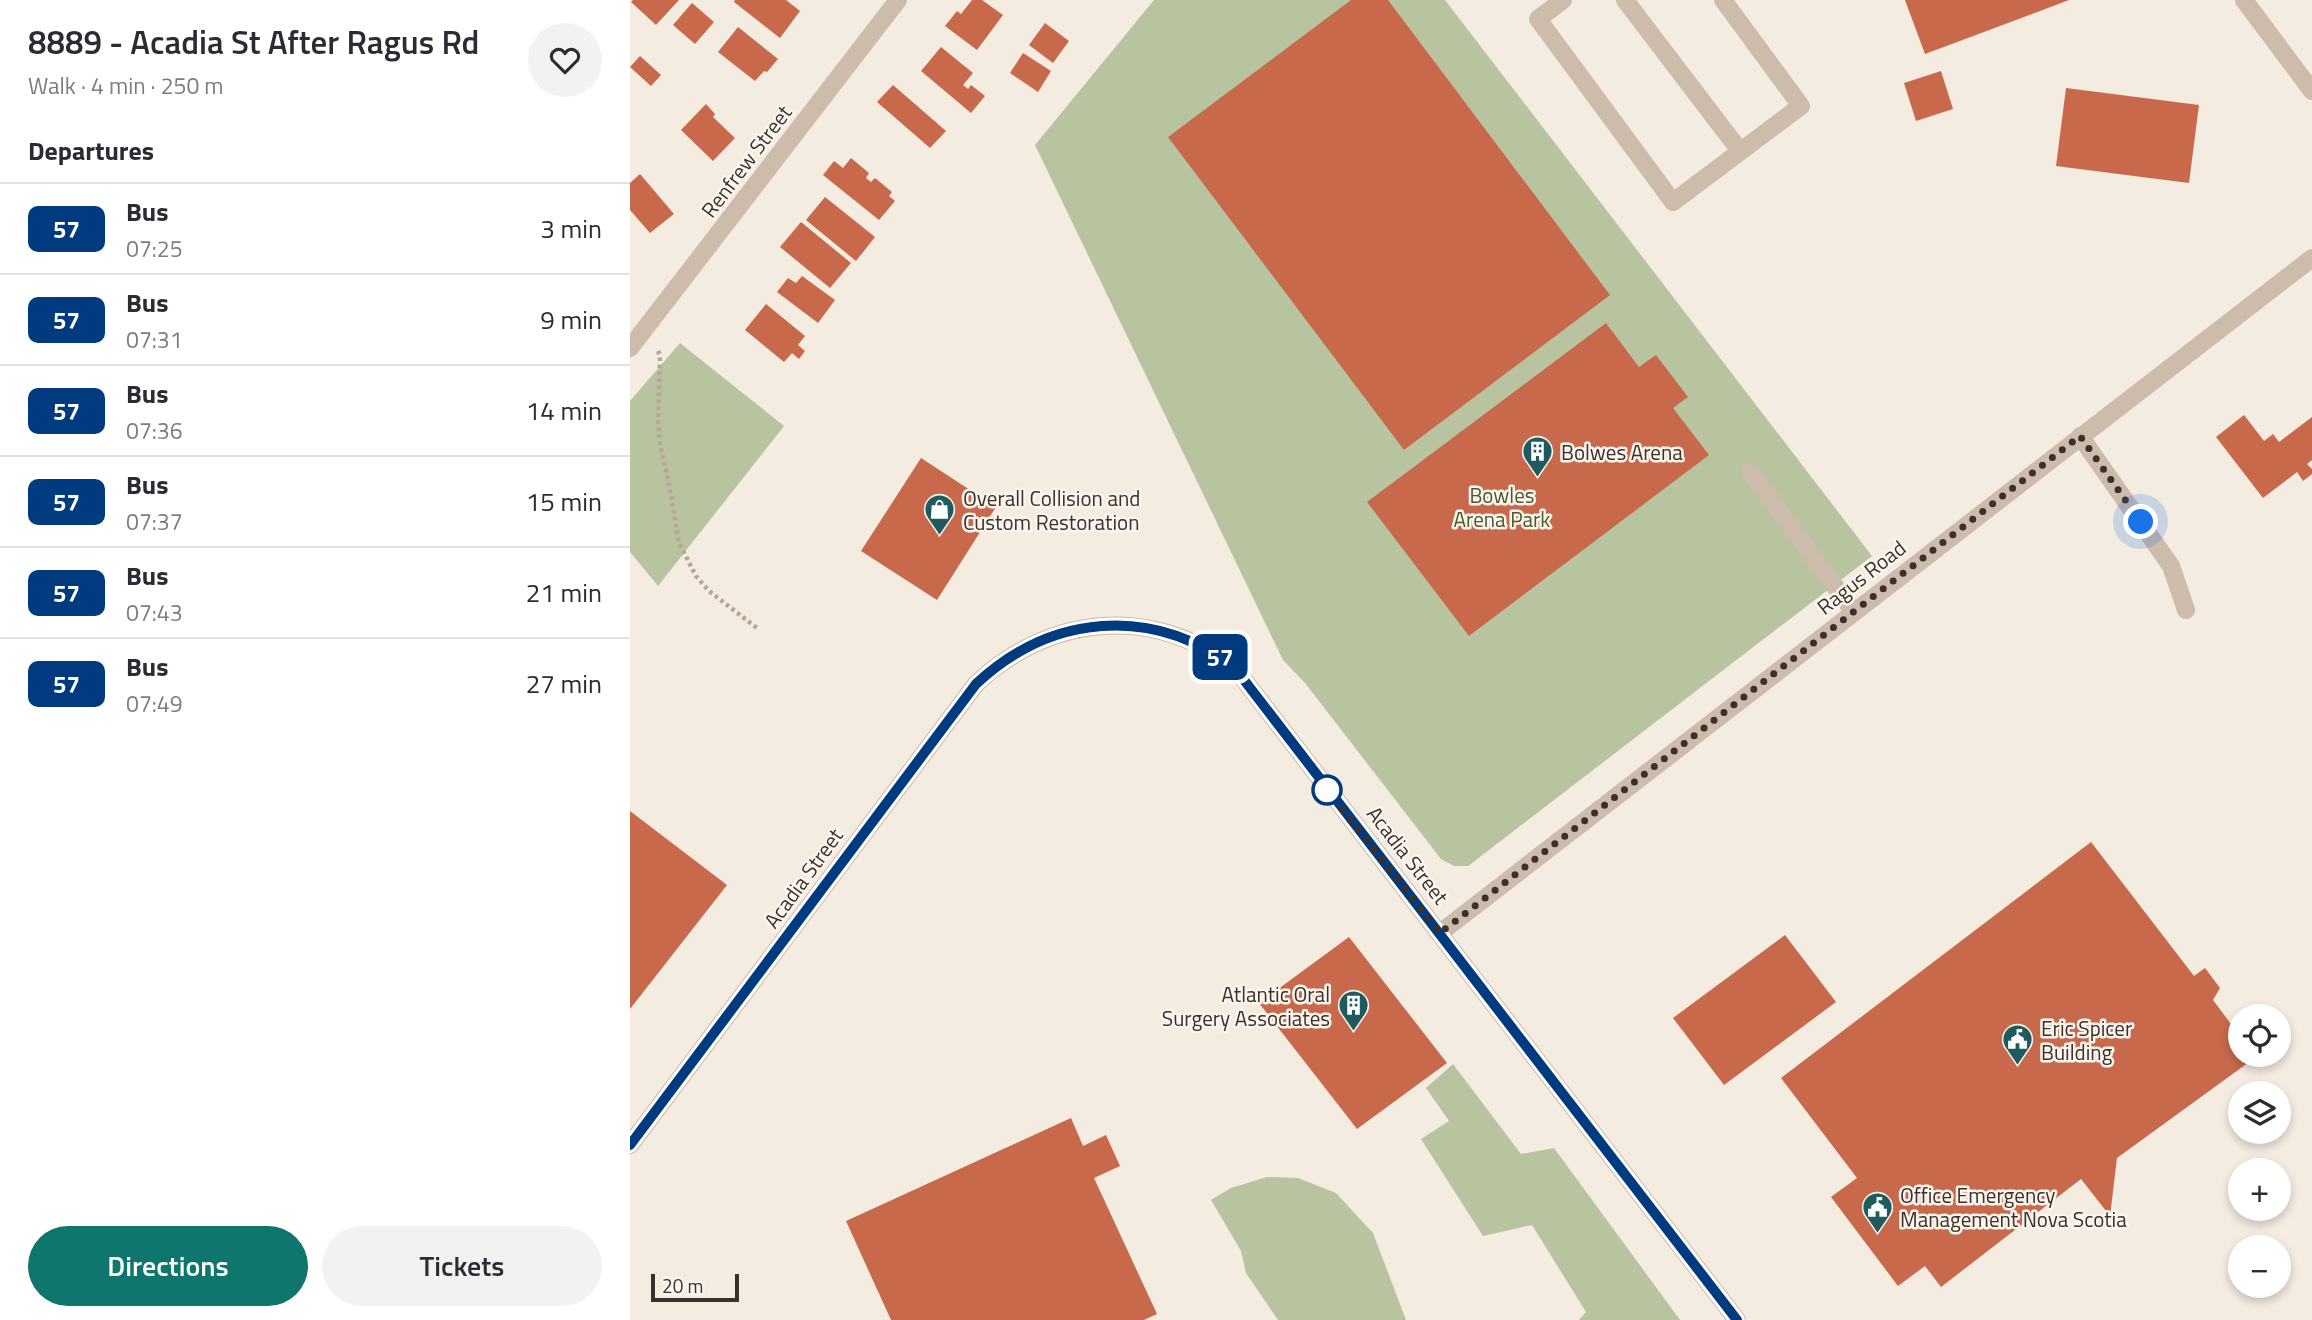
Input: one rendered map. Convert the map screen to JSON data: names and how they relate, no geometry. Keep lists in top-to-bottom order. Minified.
{"streets":{"street":["Renfrew Street","Ragus Road","Acadia Street"]},"crossings":[["Ragus Road","Acadia Street"]],"parks":["Bowles Arena Park"],"places":{"building":["Bolwes Arena","Atlantic Oral Surgery Associates"],"shop":["Overall Collision and Custom Restoration"],"public building":["Eric Spicer Building","Office Emergency Management Nova Scotia"]},"lines":["bus line 57"],"scale_bar":"20 m","page":{"heading":[["8889 - Acadia St After Ragus Rd","Walk · 4 min · 250 m"],"Departures"],"on_map":"57","list":[{"mark":"57","name":"Bus","note":"07:25","value":"3 min"},{"mark":"57","name":"Bus","note":"07:31","value":"9 min"},{"mark":"57","name":"Bus","note":"07:36","value":"14 min"},{"mark":"57","name":"Bus","note":"07:37","value":"15 min"},{"mark":"57","name":"Bus","note":"07:43","value":"21 min"},{"mark":"57","name":"Bus","note":"07:49","value":"27 min"}],"map_buttons":["+","−"],"buttons":["Directions","Tickets"],"scale":"20 m"}}
